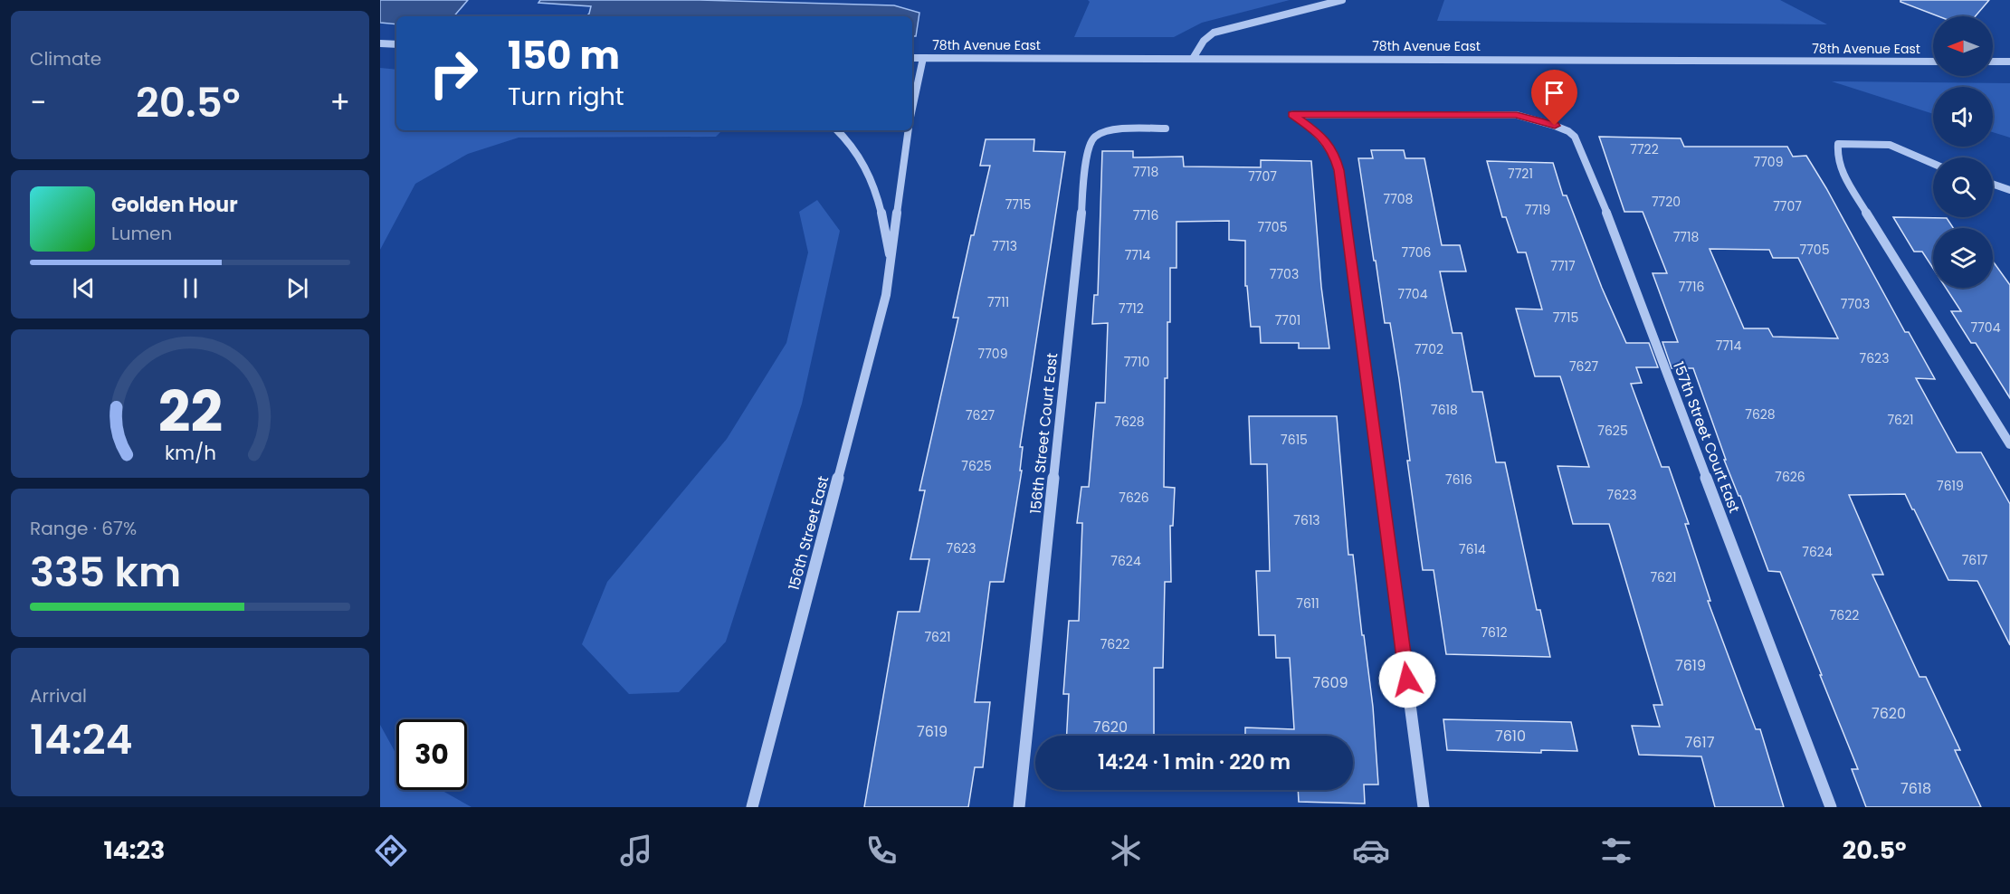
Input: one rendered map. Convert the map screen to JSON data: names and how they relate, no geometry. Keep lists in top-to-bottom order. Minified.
{"streets":{"street":["78th Avenue East","156th Street Court East","157th Street Court East","156th Street East"]},"house_numbers":["7722","7709","7718","7721","7707","7708","7720","7715","7707","7719","7716","7705","7718","7713","7705","7706","7714","7717","7703","7716","7704","7711","7703","7712","7715","7701","7704","7714","7702","7709","7623","7710","7627","7618","7628","7627","7621","7628","7625","7615","7625","7626","7616","7619","7623","7626","7613","7623","7614","7624","7617","7624","7621","7611","7622","7612","7621","7622","7619","7609","7620","7620","7619","7610","7617","7618"],"north":"left","page":{"tile":["Climate",["Range · 67%","335 km"],["Arrival","14:24"]],"turn":["150 m","Turn right"],"heat":["−","20.5°","+"],"song":["Golden Hour","Lumen"],"limit":"30","trip":"14:24 · 1 min · 220 m","tabs":["14:23","20.5°"],"gauge":["22","km/h"]}}
